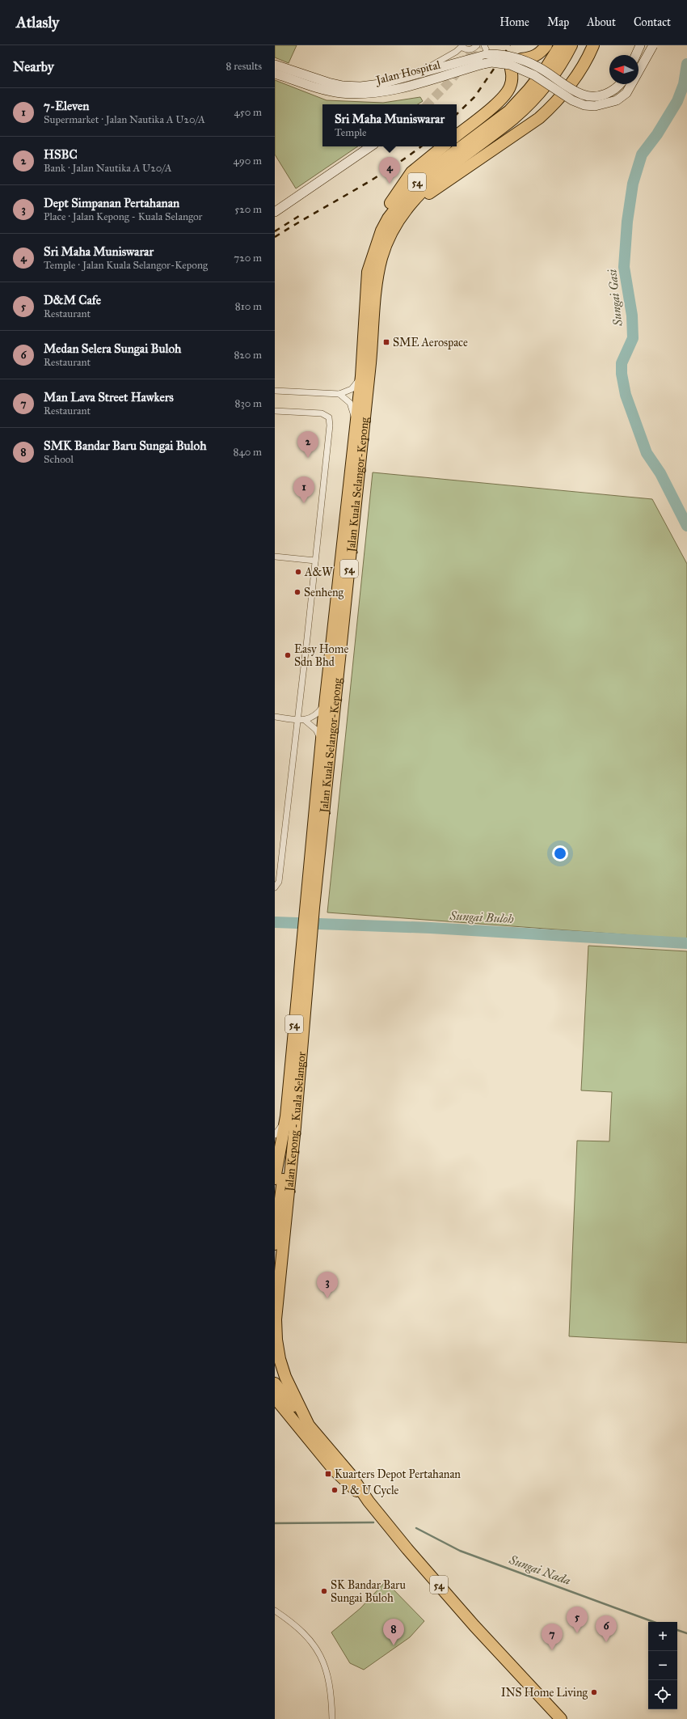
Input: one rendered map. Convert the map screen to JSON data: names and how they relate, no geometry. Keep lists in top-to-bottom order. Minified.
{"streets":{"highway":["54","Jalan Kuala Selangor-Kepong","Jalan Kepong - Kuala Selangor"],"main road":["Jalan Hospital"]},"crossings":[["54","Jalan Kepong - Kuala Selangor"],["Jalan Kuala Selangor-Kepong","Jalan Kepong - Kuala Selangor"]],"water":["Sungai Gasi","Sungai Buloh","Sungai Nada"],"places":{"transit":["SME Aerospace","Kuarters Depot Pertahanan"],"other":["A&W","Senheng","Easy Home Sdn Bhd","P & U Cycle","SK Bandar Baru Sungai Buloh","INS Home Living"]},"north":"left","page":{"header":"Atlasly","nav":["Home","Map","About","Contact"],"heading":["Nearby","8 results"],"list":[{"mark":"1","name":"7-Eleven","note":"Supermarket · Jalan Nautika A U20/A","value":"450 m"},{"mark":"2","name":"HSBC","note":"Bank · Jalan Nautika A U20/A","value":"490 m"},{"mark":"3","name":"Dept Simpanan Pertahanan","note":"Place · Jalan Kepong - Kuala Selangor","value":"520 m"},{"mark":"4","name":"Sri Maha Muniswarar","note":"Temple · Jalan Kuala Selangor-Kepong","value":"720 m"},{"mark":"5","name":"D&M Cafe","note":"Restaurant","value":"810 m"},{"mark":"6","name":"Medan Selera Sungai Buloh","note":"Restaurant","value":"820 m"},{"mark":"7","name":"Man Lava Street Hawkers","note":"Restaurant","value":"830 m"},{"mark":"8","name":"SMK Bandar Baru Sungai Buloh","note":"School","value":"840 m"}],"popup":["Sri Maha Muniswarar","Temple"],"pins":["4","2","1","3","5","6","8","7"],"map_buttons":["+","−"]}}
